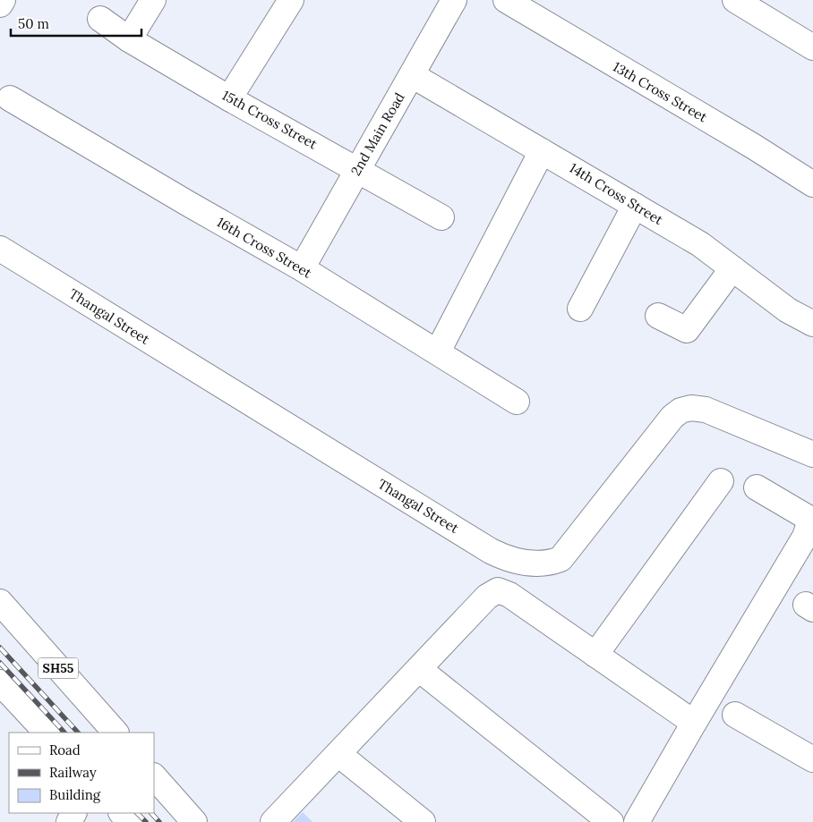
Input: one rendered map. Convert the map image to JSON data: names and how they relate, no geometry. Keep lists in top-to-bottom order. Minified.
{"streets":{"street":["13th Cross Street","15th Cross Street","2nd Main Road","14th Cross Street","16th Cross Street","Thangal Street","SH55"]},"crossings":[["15th Cross Street","2nd Main Road"],["2nd Main Road","14th Cross Street"],["2nd Main Road","16th Cross Street"]],"legend":["Road","Railway","Building"],"scale_bar":"50 m"}
